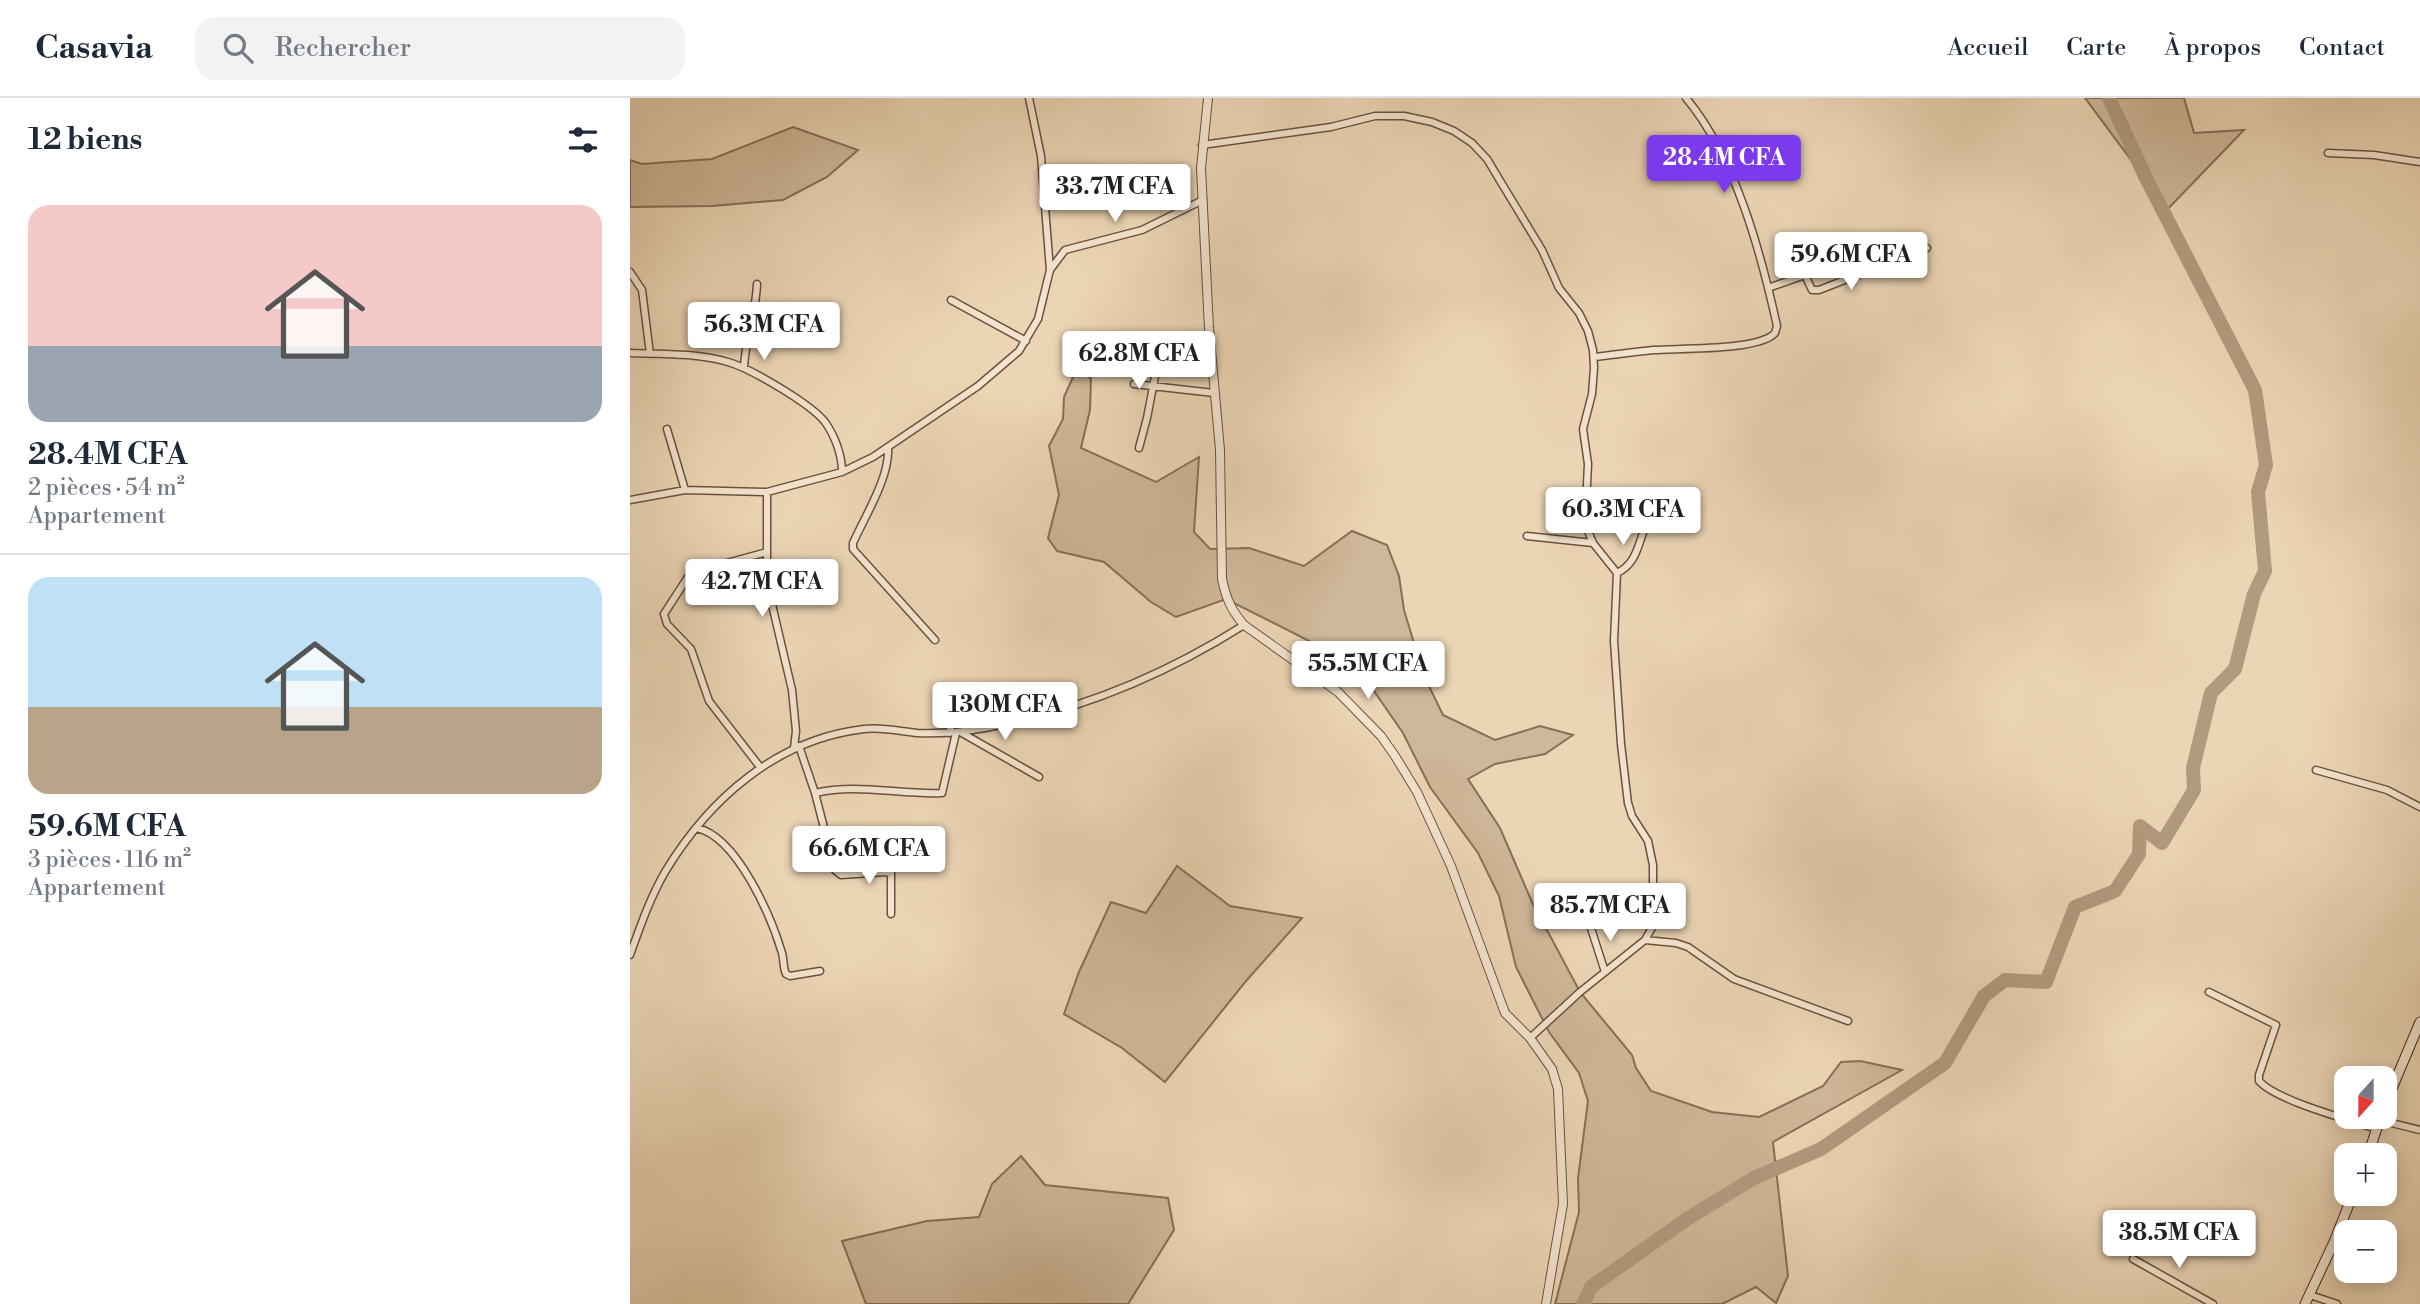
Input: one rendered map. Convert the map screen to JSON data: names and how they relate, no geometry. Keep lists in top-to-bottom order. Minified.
{"north":"bottom","page":{"header":"Casavia","search":"Rechercher","nav":["Accueil","Carte","À propos","Contact"],"heading":"12 biens","price":["28.4M CFA","33.7M CFA","59.6M CFA","56.3M CFA","62.8M CFA","60.3M CFA","42.7M CFA","55.5M CFA","130M CFA","66.6M CFA","85.7M CFA","38.5M CFA"],"list":[{"name":"28.4M CFA","note":"2 pièces · 54 m² · Appartement"},{"name":"59.6M CFA","note":"3 pièces · 116 m² · Appartement"}],"map_buttons":["+","−"]}}
